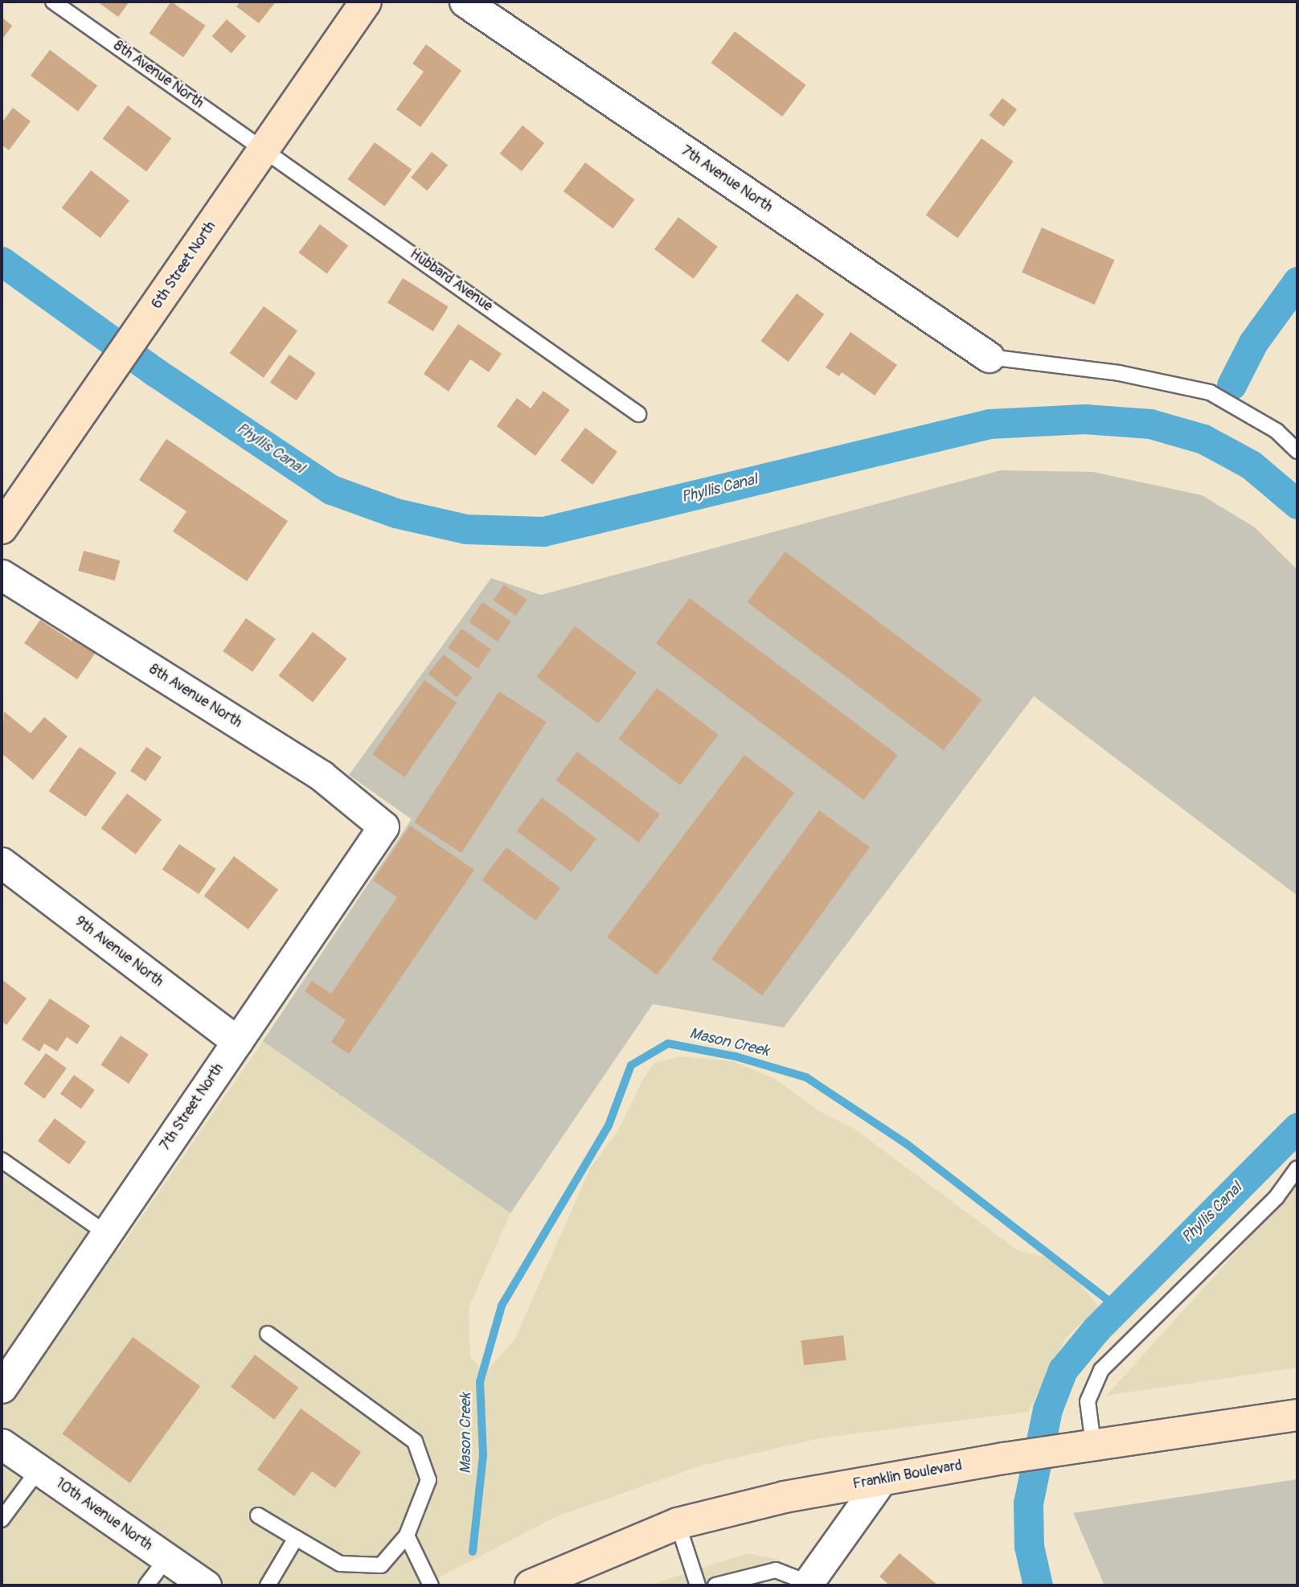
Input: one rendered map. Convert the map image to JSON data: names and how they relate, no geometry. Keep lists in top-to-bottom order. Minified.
{"streets":{"main road":["6th Street North","Franklin Boulevard"],"street":["8th Avenue North","7th Avenue North","9th Avenue North","7th Street North","10th Avenue North"],"lane":["Hubbard Avenue"]},"crossings":[["8th Avenue North","6th Street North"],["8th Avenue North","Hubbard Avenue"],["8th Avenue North","7th Street North"],["6th Street North","Hubbard Avenue"],["9th Avenue North","7th Street North"]],"water":["Phyllis Canal","Mason Creek"]}
